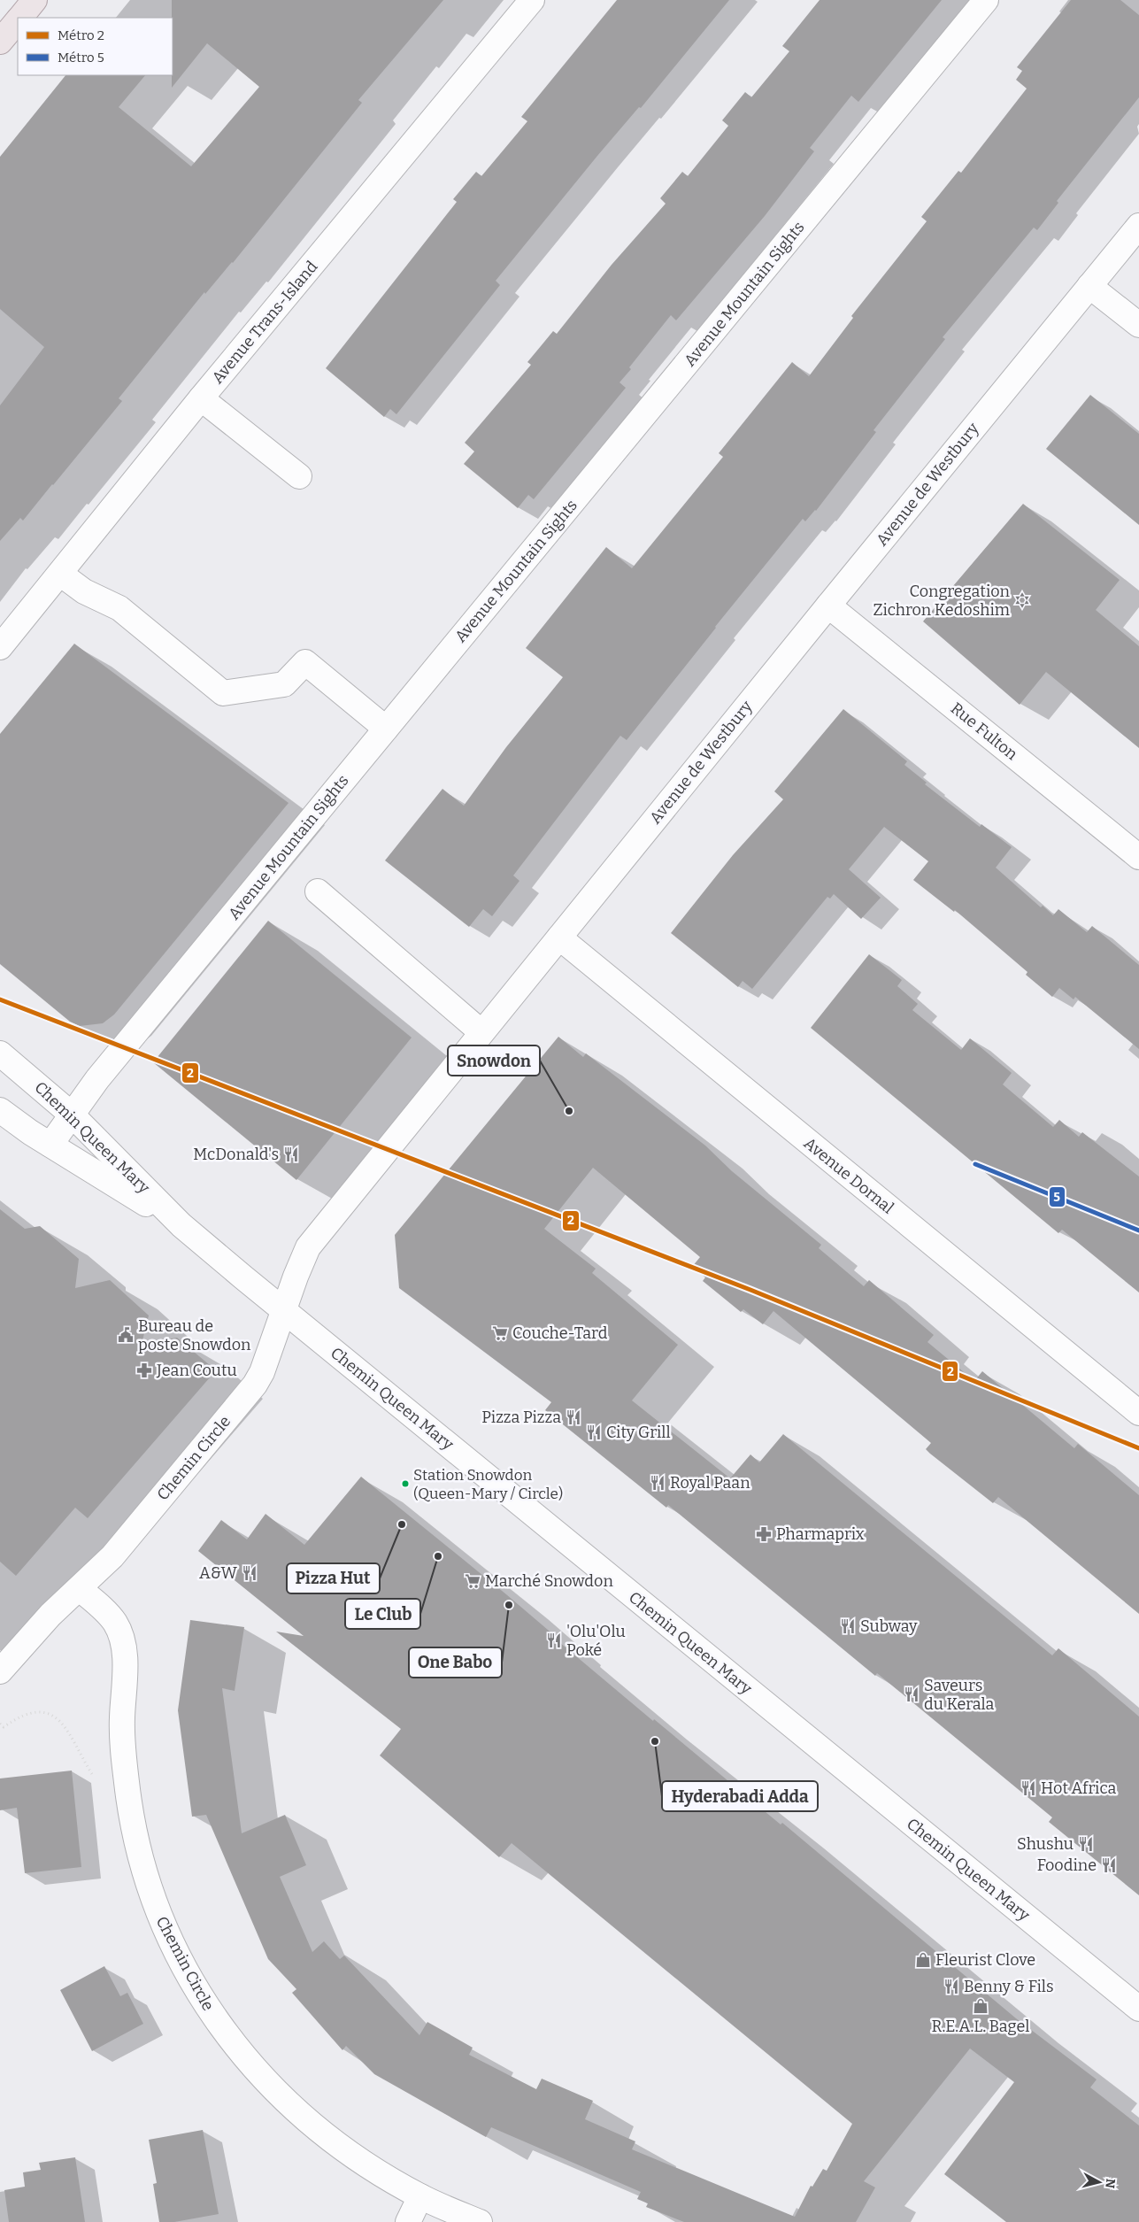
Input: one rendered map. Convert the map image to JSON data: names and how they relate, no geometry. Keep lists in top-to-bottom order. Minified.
{"streets":{"street":["Avenue Mountain Sights","Avenue Trans-Island","Avenue de Westbury","Rue Fulton","Chemin Queen Mary","Avenue Dornal","Chemin Circle"]},"crossings":[["Avenue Mountain Sights","Chemin Queen Mary"],["Avenue de Westbury","Rue Fulton"],["Avenue de Westbury","Chemin Queen Mary"],["Avenue de Westbury","Avenue Dornal"],["Avenue de Westbury","Chemin Circle"],["Chemin Queen Mary","Chemin Circle"]],"places":{"synagogue":["Congregation Zichron Kedoshim"],"other":["Snowdon","Station Snowdon (Queen-Mary / Circle)","Pizza Hut","Le Club","One Babo","Hyderabadi Adda"],"restaurant":["McDonald's","Pizza Pizza","City Grill","Royal Paan","A&W","Subway","'Olu'Olu Poké","Saveurs du Kerala","Hot Africa","Shushu","Foodine","Benny & Fils"],"supermarket":["Couche-Tard","Marché Snowdon"],"public building":["Bureau de poste Snowdon"],"pharmacy":["Jean Coutu","Pharmaprix"],"shop":["Fleurist Clove","R.E.A.L. Bagel"]},"lines":["metro line 2","metro line 5"],"legend":["Métro 2","Métro 5"],"north":"right"}
